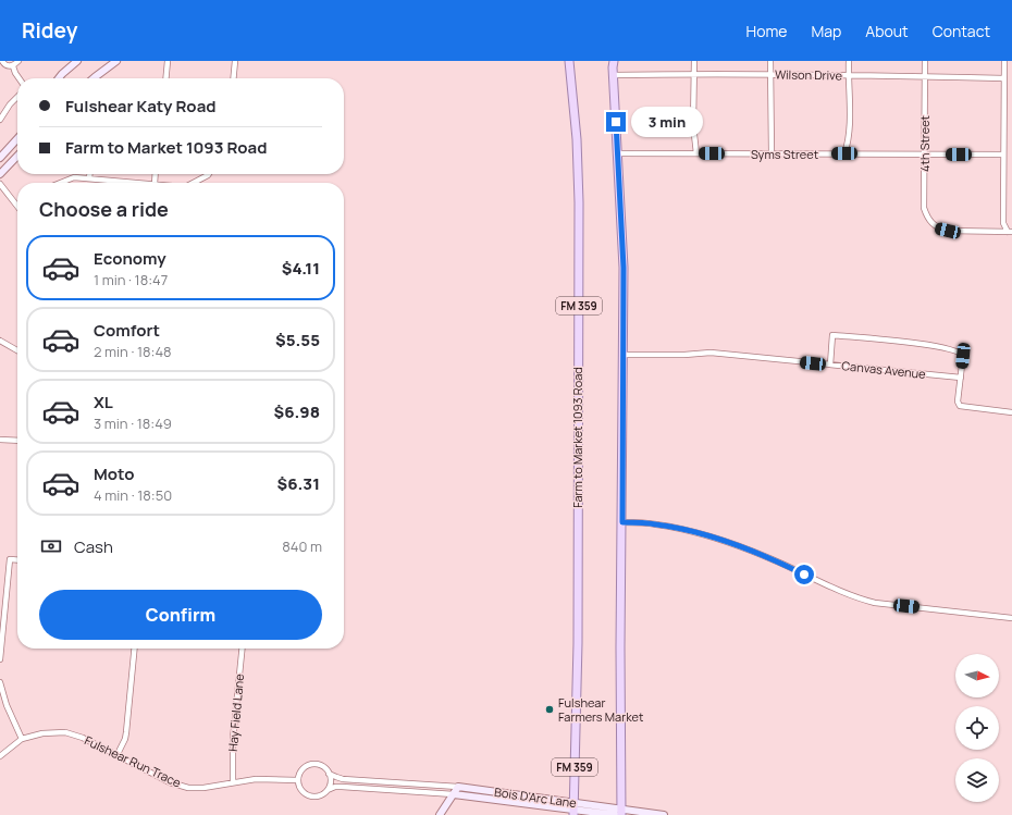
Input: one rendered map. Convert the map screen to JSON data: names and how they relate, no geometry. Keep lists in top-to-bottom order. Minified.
{"streets":{"main road":["FM 359","Farm to Market 1093 Road"],"street":["Wilson Drive","4th Street","Syms Street","Canvas Avenue","Hay Field Lane","Fulshear Run Trace","Bois D'Arc Lane"]},"crossings":[["Wilson Drive","4th Street"],["4th Street","Syms Street"],["Farm to Market 1093 Road","Bois D'Arc Lane"],["Hay Field Lane","Fulshear Run Trace"]],"places":["Fulshear Farmers Market"],"north":"right","page":{"header":"Ridey","nav":["Home","Map","About","Contact"],"banner":["Fulshear Katy Road","Farm to Market 1093 Road"],"bubble":"3 min","heading":"Choose a ride","list":[{"name":"Economy","note":"1 min · 18:47","value":"$4.11"},{"name":"Comfort","note":"2 min · 18:48","value":"$5.55"},{"name":"XL","note":"3 min · 18:49","value":"$6.98"},{"name":"Moto","note":"4 min · 18:50","value":"$6.31"}],"pay":["Cash","840 m"],"buttons":"Confirm"}}
